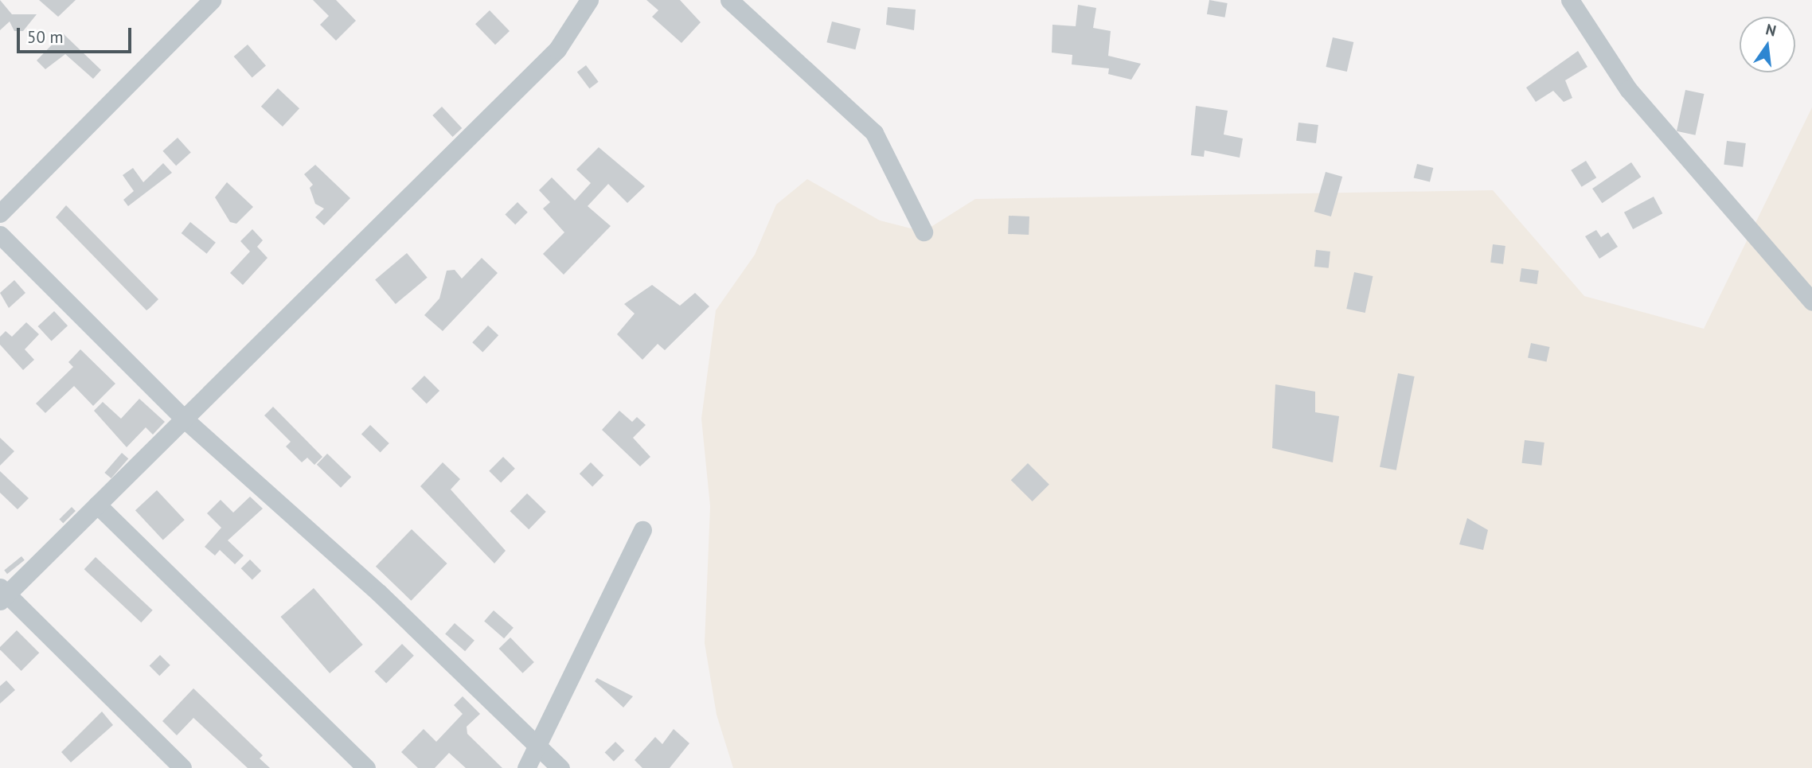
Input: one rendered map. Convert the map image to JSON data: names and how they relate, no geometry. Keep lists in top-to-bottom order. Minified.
{"scale_bar":"50 m","north":"top"}
